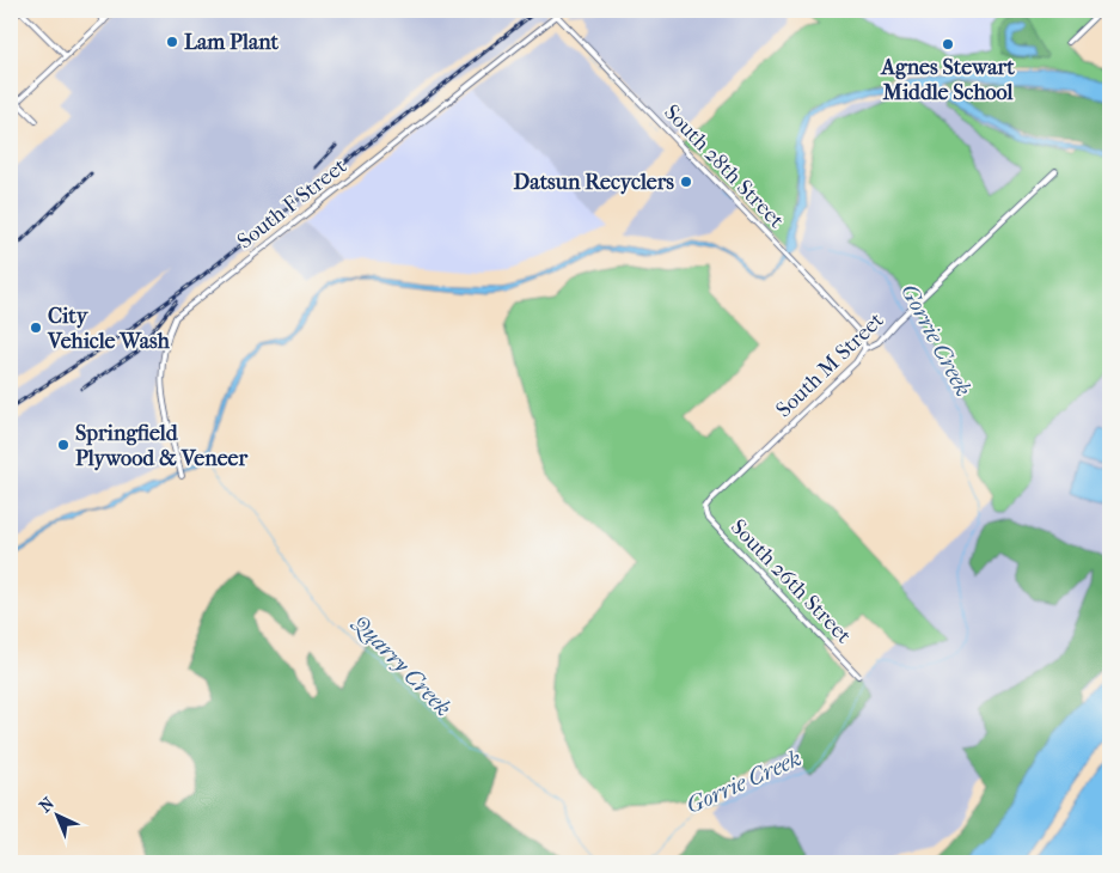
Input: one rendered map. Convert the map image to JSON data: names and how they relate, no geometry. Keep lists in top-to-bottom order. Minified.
{"streets":{"street":["South 28th Street","South F Street","South M Street","South 26th Street"]},"crossings":[["South 28th Street","South F Street"],["South 28th Street","South M Street"],["South M Street","South 26th Street"]],"water":["Gorrie Creek","Quarry Creek"],"places":["Lam Plant","Agnes Stewart Middle School","Datsun Recyclers","City Vehicle Wash","Springfield Plywood & Veneer"],"north":"top left"}
